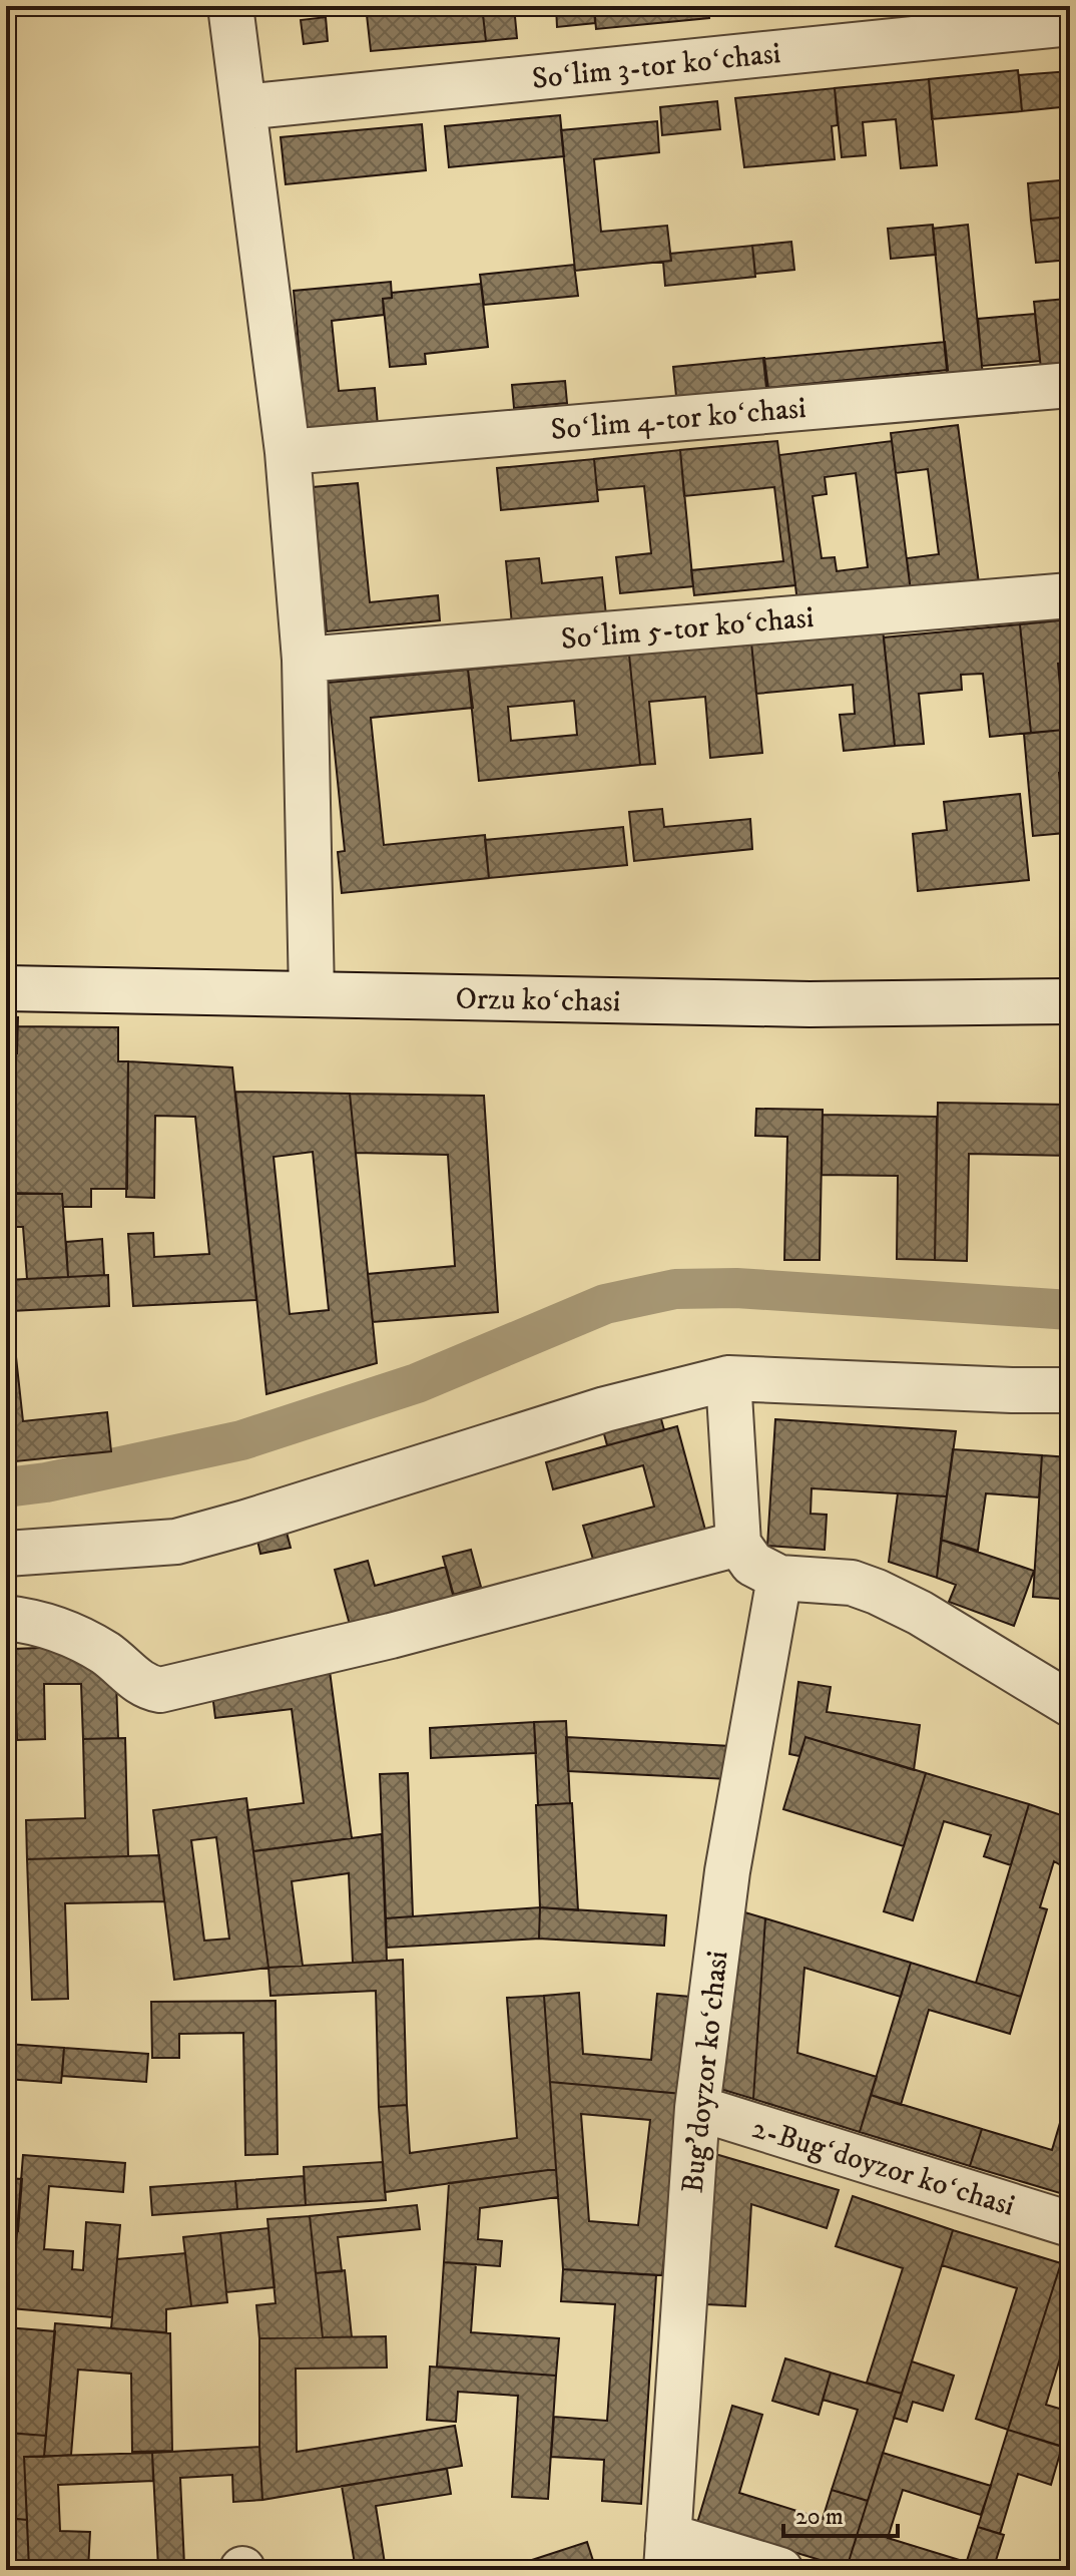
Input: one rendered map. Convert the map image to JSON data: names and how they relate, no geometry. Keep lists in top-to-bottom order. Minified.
{"streets":{"street":["Soʻlim 3-tor koʻchasi","Soʻlim 4-tor koʻchasi","Soʻlim 5-tor koʻchasi","Orzu koʻchasi","Bug'doyzor koʻchasi","2-Bugʻdoyzor koʻchasi"]},"crossings":[["Bug'doyzor koʻchasi","2-Bugʻdoyzor koʻchasi"]],"scale_bar":"20 m"}
